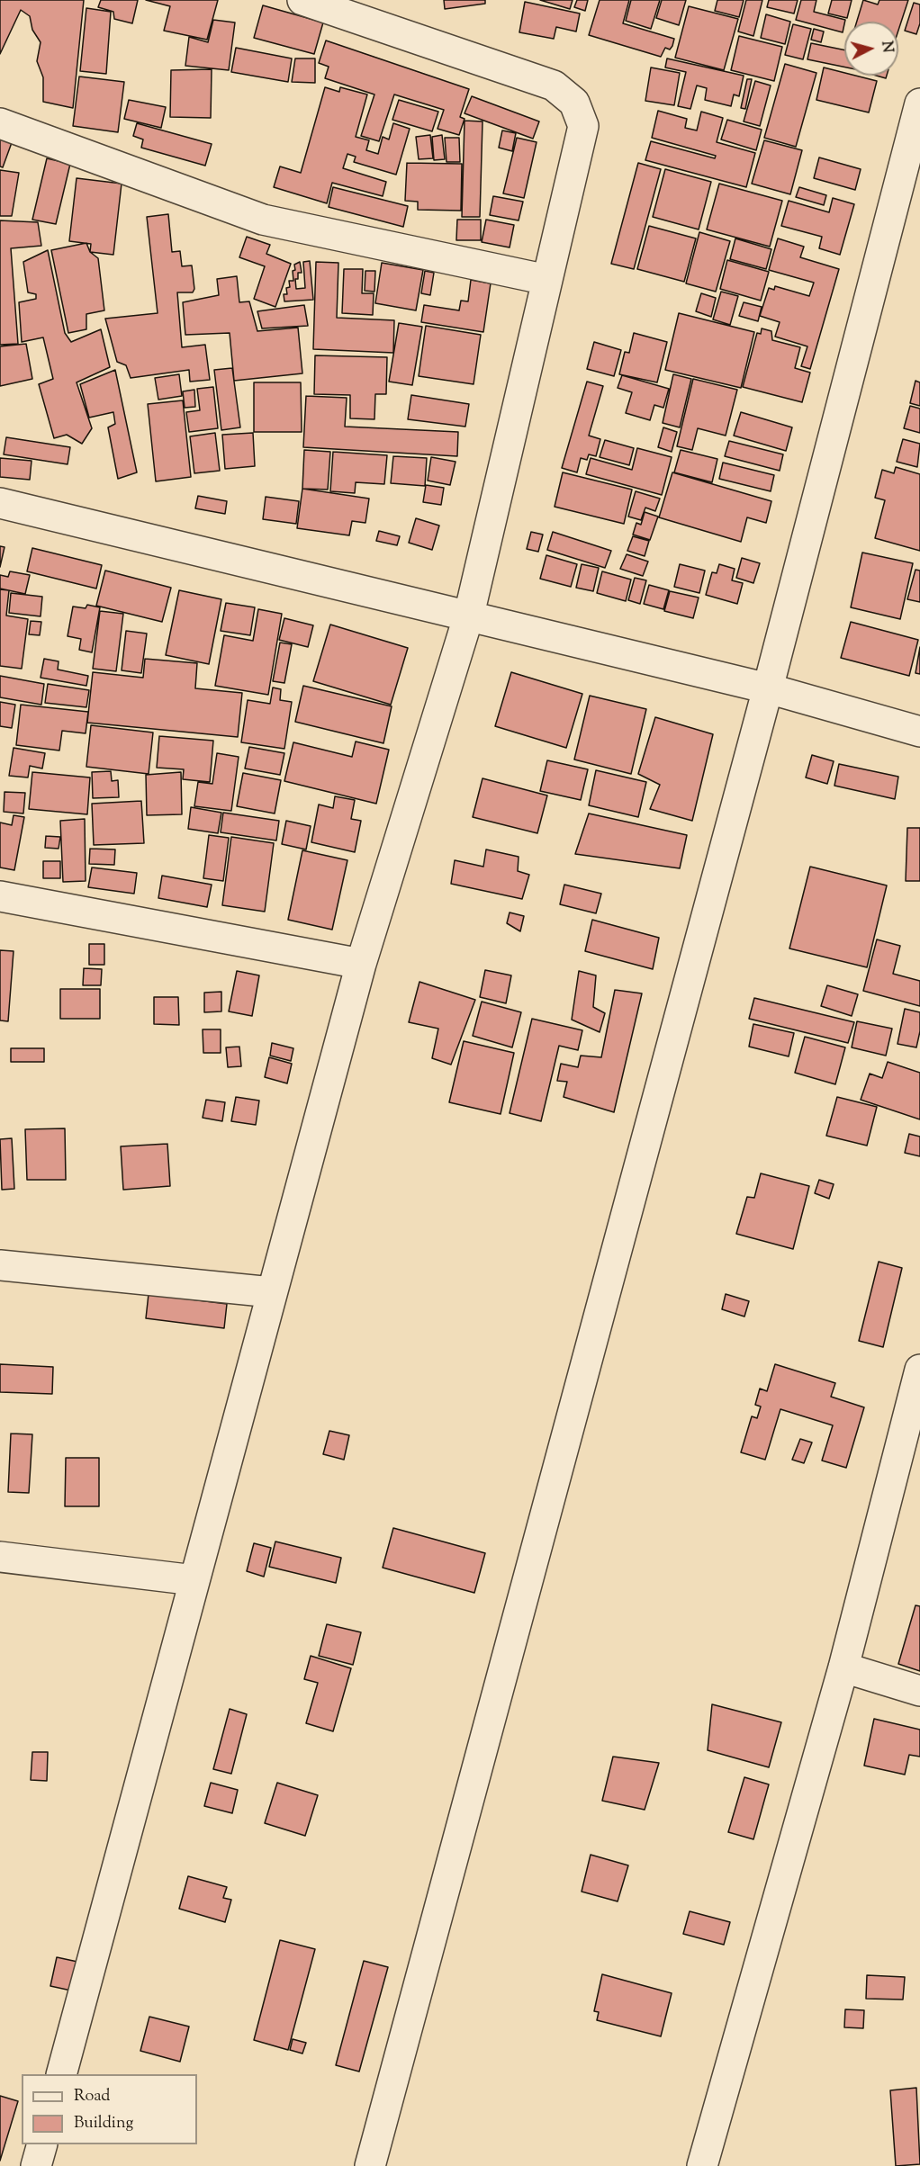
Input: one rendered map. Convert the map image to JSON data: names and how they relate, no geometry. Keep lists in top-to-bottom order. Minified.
{"legend":["Road","Building"],"north":"right"}
